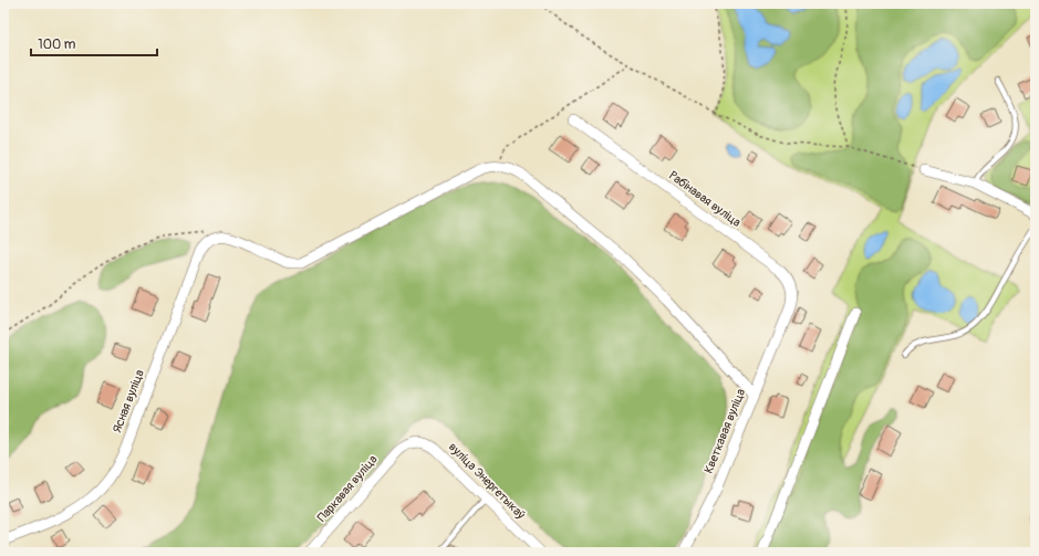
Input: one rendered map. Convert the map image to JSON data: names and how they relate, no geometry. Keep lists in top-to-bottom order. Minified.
{"streets":{"street":["Рабінавая вуліца","Ясная вуліца","Кветкавая вуліца","вуліца Энергетыкаў","Паркавая вуліца"]},"crossings":[["Рабінавая вуліца","Кветкавая вуліца"],["вуліца Энергетыкаў","Паркавая вуліца"]],"scale_bar":"100 m"}
